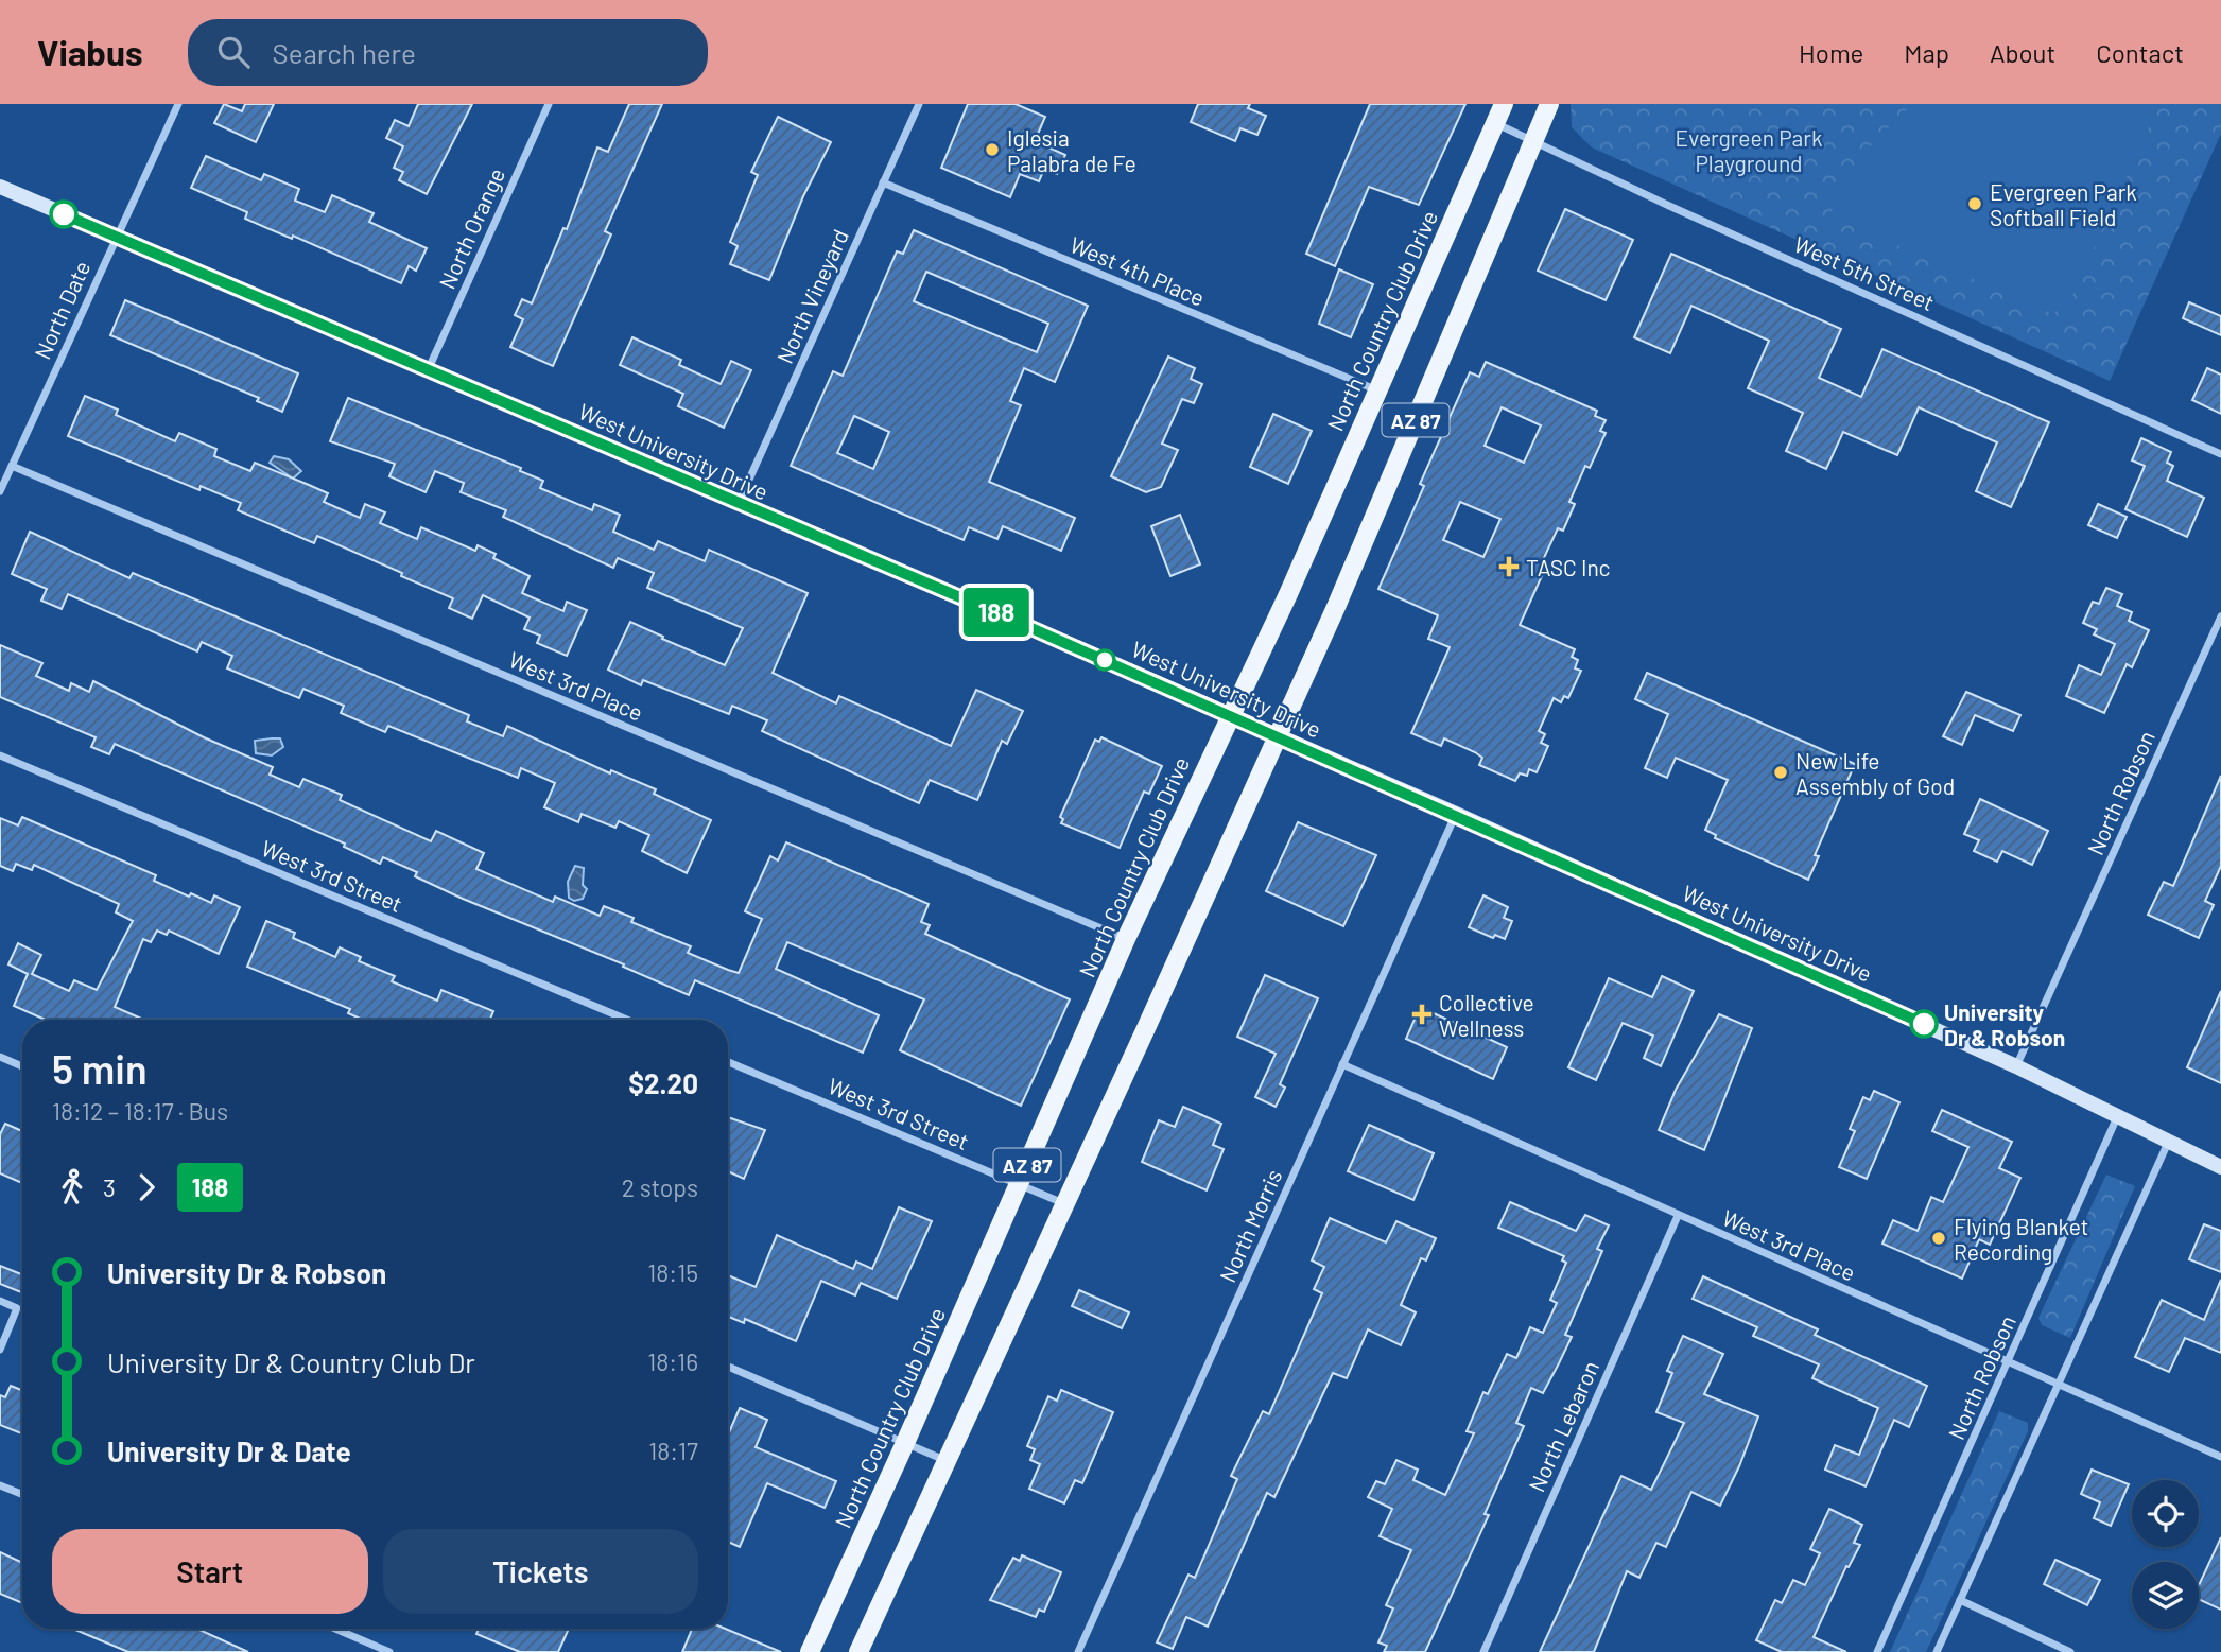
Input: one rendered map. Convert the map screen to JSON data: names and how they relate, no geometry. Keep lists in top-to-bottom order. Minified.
{"streets":{"main road":["North Country Club Drive","AZ 87","West University Drive"],"street":["North Orange","West 4th Place","West 5th Street","North Vineyard","North Date","West 3rd Place","North Robson","West 3rd Street","North Morris","North Lebaron"]},"crossings":[["North Orange","West University Drive"],["West 4th Place","North Vineyard"],["West 4th Place","North Country Club Drive"],["West 5th Street","North Country Club Drive"],["West 5th Street","AZ 87"],["North Vineyard","West University Drive"],["North Date","West University Drive"],["North Date","West 3rd Place"],["North Country Club Drive","West University Drive"],["North Country Club Drive","West 3rd Place"],["North Country Club Drive","West 3rd Street"],["AZ 87","West University Drive"],["AZ 87","West 3rd Street"],["West University Drive","North Robson"],["West University Drive","North Morris"],["West 3rd Place","North Robson"],["West 3rd Place","North Morris"],["West 3rd Place","North Lebaron"]],"parks":["Evergreen Park Playground"],"places":{"other":["Iglesia Palabra de Fe","Evergreen Park Softball Field","New Life Assembly of God","University Dr & Robson","Flying Blanket Recording"],"health":["TASC Inc","Collective Wellness"]},"lines":["bus line 188"],"page":{"header":"Viabus","search":"Search here","nav":["Home","Map","About","Contact"],"on_map":"188","heading":["5 min","18:12 – 18:17 · Bus","$2.20"],"legs":["3","188","2 stops"],"list":[{"name":"University Dr & Robson","value":"18:15"},{"name":"University Dr & Country Club Dr","value":"18:16"},{"name":"University Dr & Date","value":"18:17"}],"buttons":["Start","Tickets"]}}
